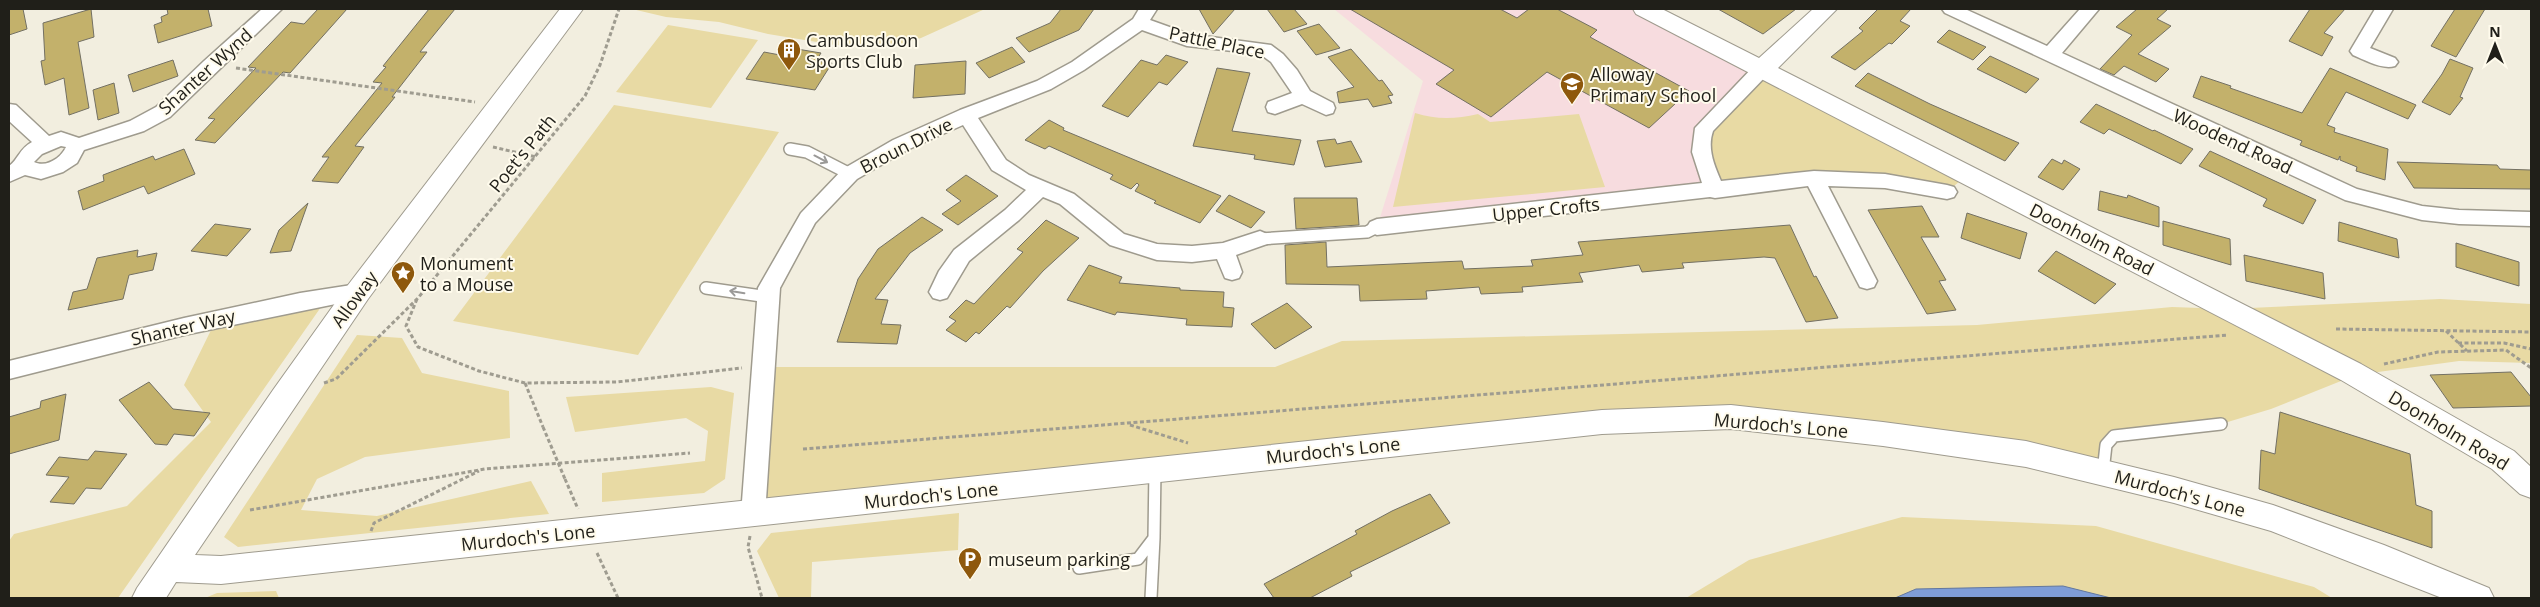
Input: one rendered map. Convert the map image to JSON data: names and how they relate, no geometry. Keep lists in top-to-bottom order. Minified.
{"streets":{"street":["Pattle Place","Shanter Wynd","Woodend Road","Broun Drive","Upper Crofts","Doonholm Road","Alloway","Shanter Way","Murdoch's Lone"],"path":["Poet's Path"]},"crossings":[["Pattle Place","Broun Drive"],["Broun Drive","Murdoch's Lone"],["Alloway","Shanter Way"],["Alloway","Murdoch's Lone"]],"places":{"building":["Cambusdoon Sports Club"],"school or university":["Alloway Primary School"],"place":["Monument to a Mouse"],"parking":["museum parking"]},"north":"top"}
